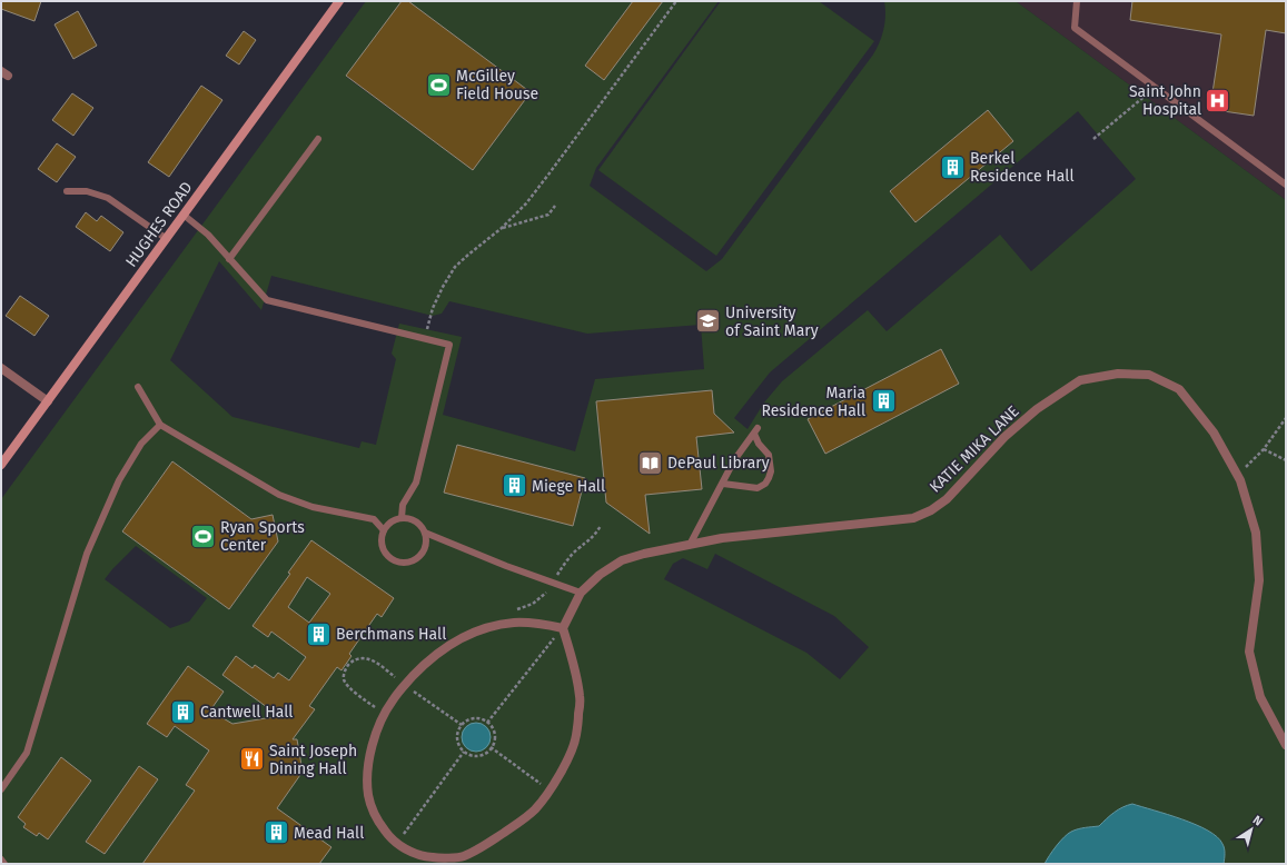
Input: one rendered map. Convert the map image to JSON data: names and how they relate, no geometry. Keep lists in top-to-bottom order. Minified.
{"streets":{"street":["HUGHES ROAD","KATIE MIKA LANE"]},"places":{"sports":["McGilley Field House","Ryan Sports Center"],"hospital":["Saint John Hospital"],"building":["Berkel Residence Hall","Maria Residence Hall","Miege Hall","Berchmans Hall","Cantwell Hall","Mead Hall"],"school or university":["University of Saint Mary"],"library":["DePaul Library"],"restaurant":["Saint Joseph Dining Hall"]},"north":"top right"}
